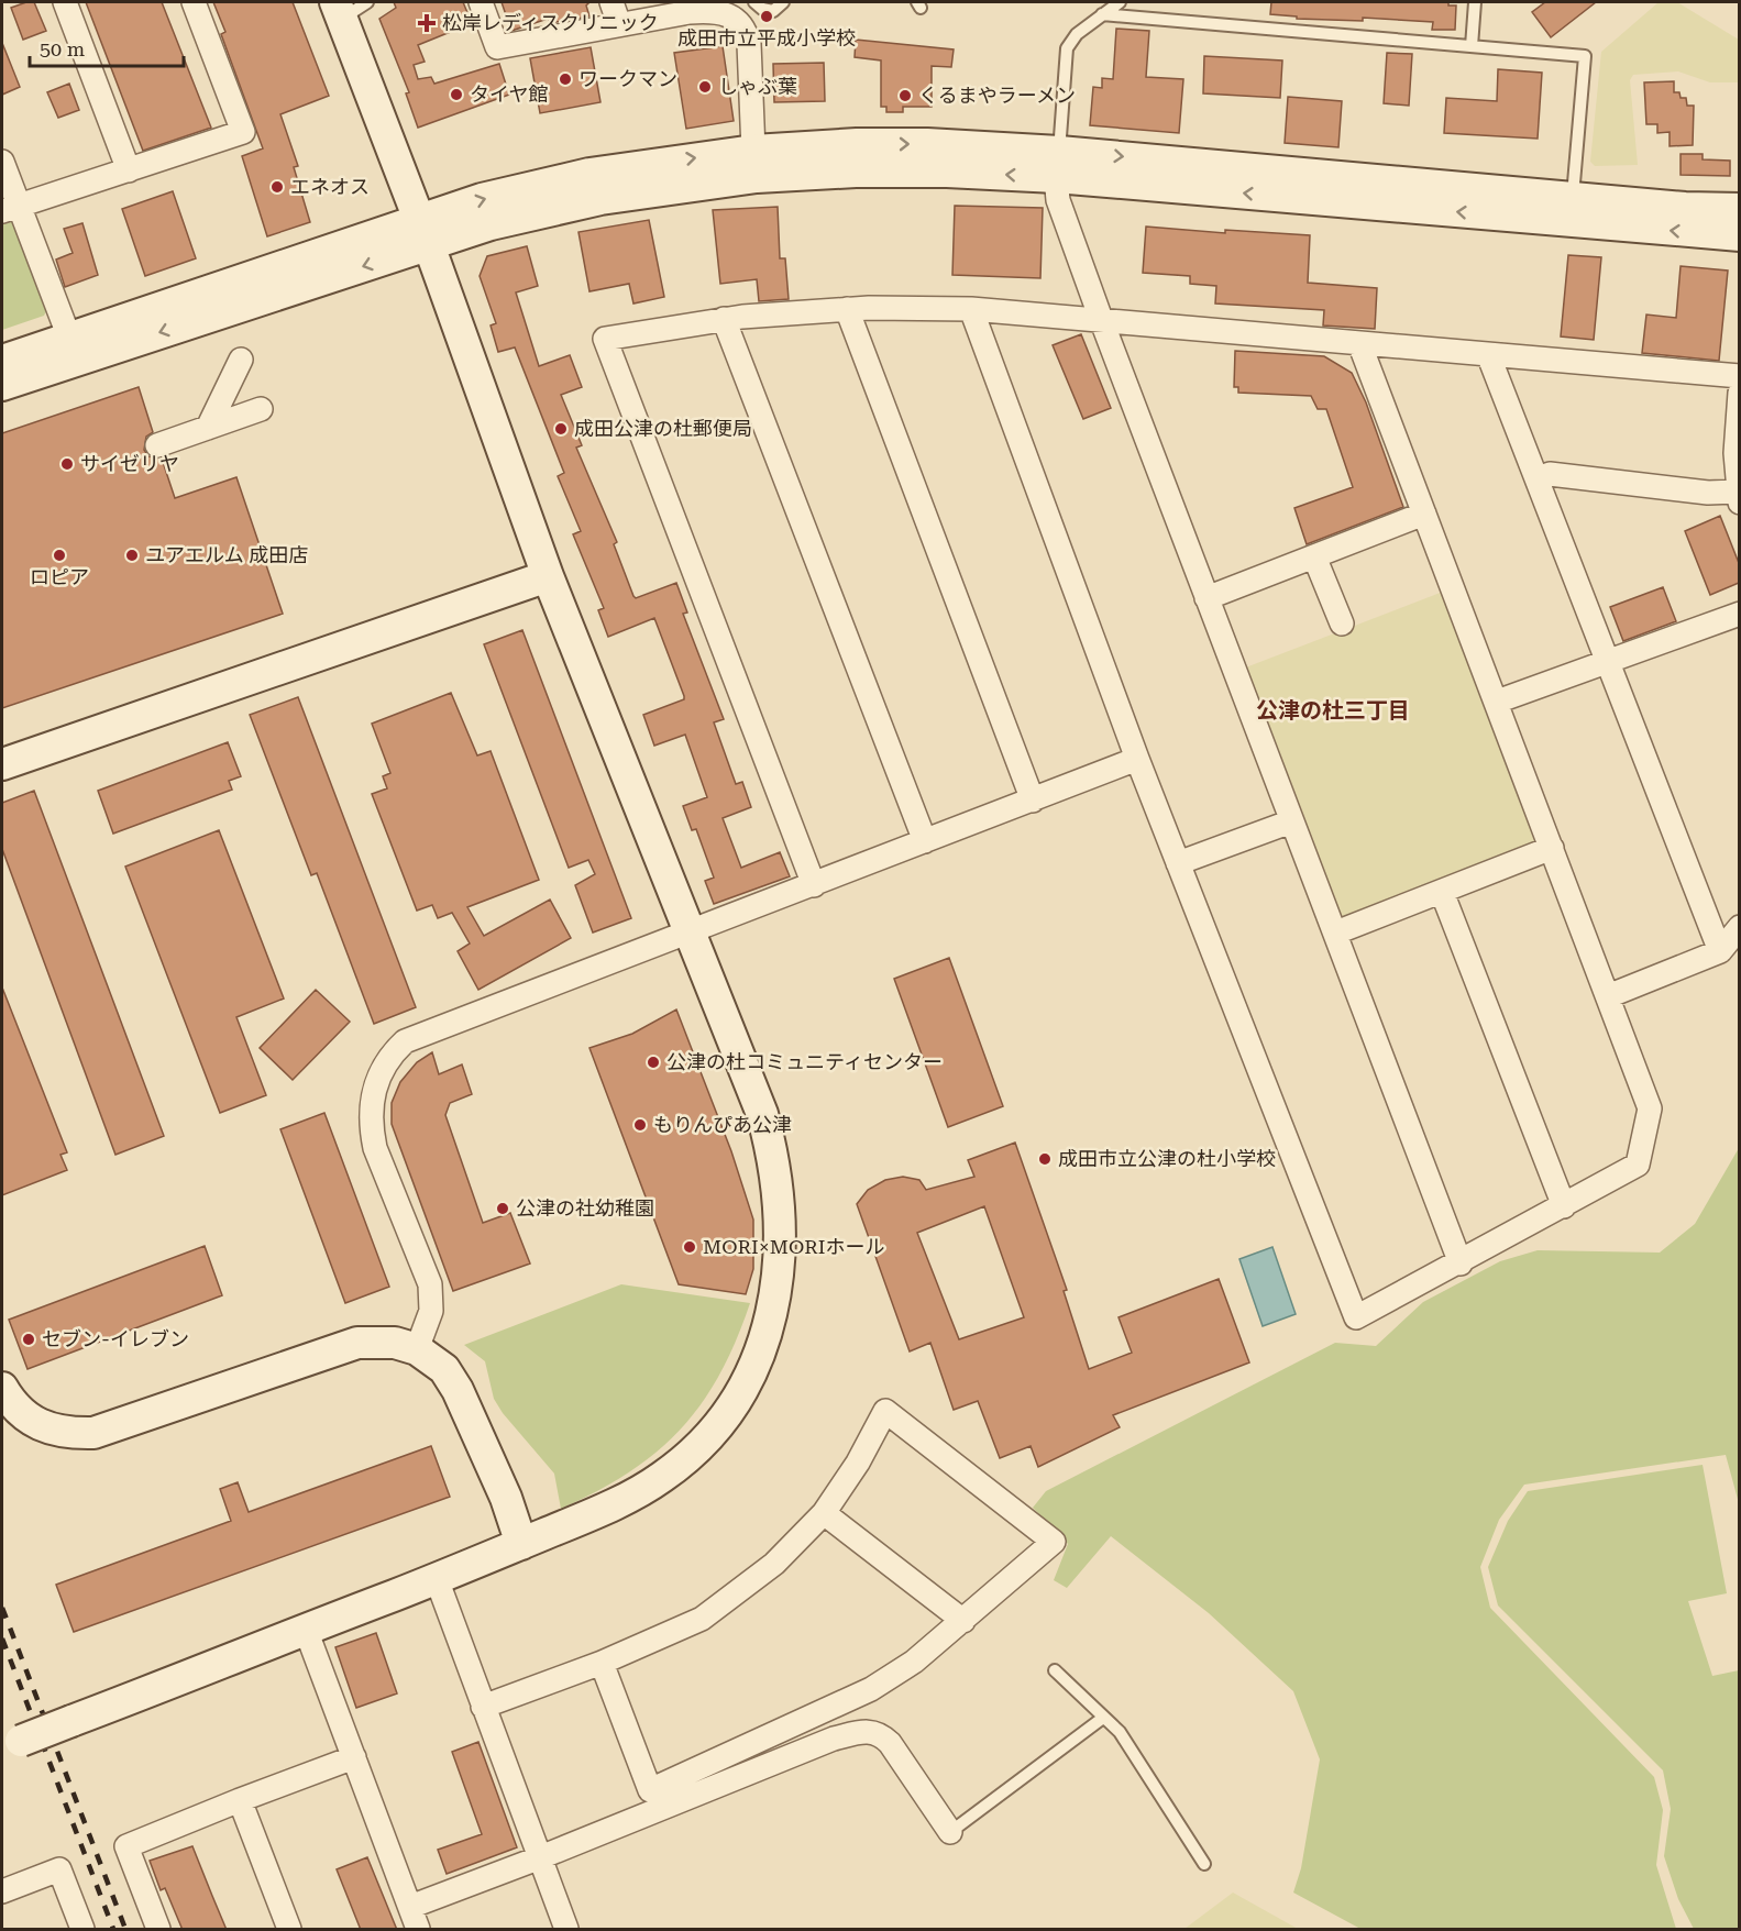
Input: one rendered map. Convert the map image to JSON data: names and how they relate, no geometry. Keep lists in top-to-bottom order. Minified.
{"districts":["公津の杜三丁目"],"places":{"other":["成田市立平成小学校","ワークマン","しゃぶ葉","タイヤ館","くるまやラーメン","エネオス","成田公津の杜郵便局","サイゼリヤ","ロピア","ユアエルム 成田店","公津の杜コミュニティセンター","もりんぴあ公津","成田市立公津の杜小学校","公津の社幼稚園","MORI×MORIホール","セブン-イレブン"],"health":["松岸レディスクリニック"]},"scale_bar":"50 m"}
